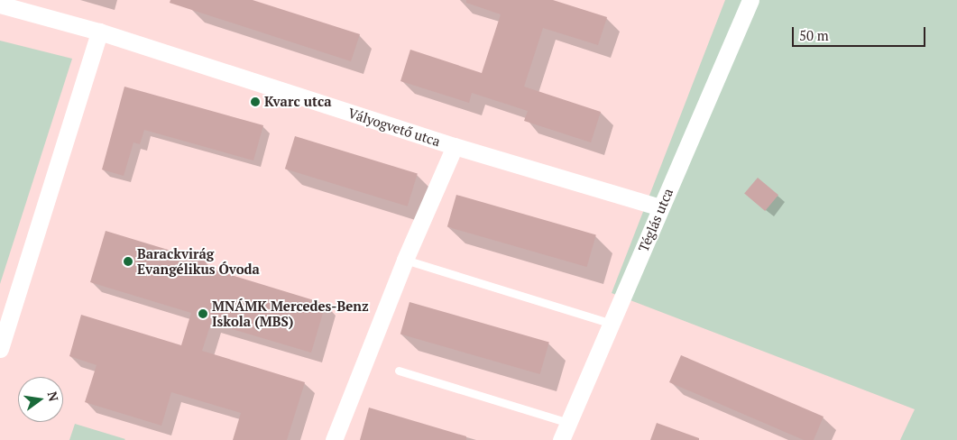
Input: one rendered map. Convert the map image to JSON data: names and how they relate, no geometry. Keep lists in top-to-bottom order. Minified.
{"streets":{"street":["Vályogvető utca","Téglás utca"]},"crossings":[["Vályogvető utca","Téglás utca"]],"places":["Kvarc utca","Barackvirág Evangélikus Óvoda","MNÁMK Mercedes-Benz Iskola (MBS)"],"scale_bar":"50 m","north":"right"}
